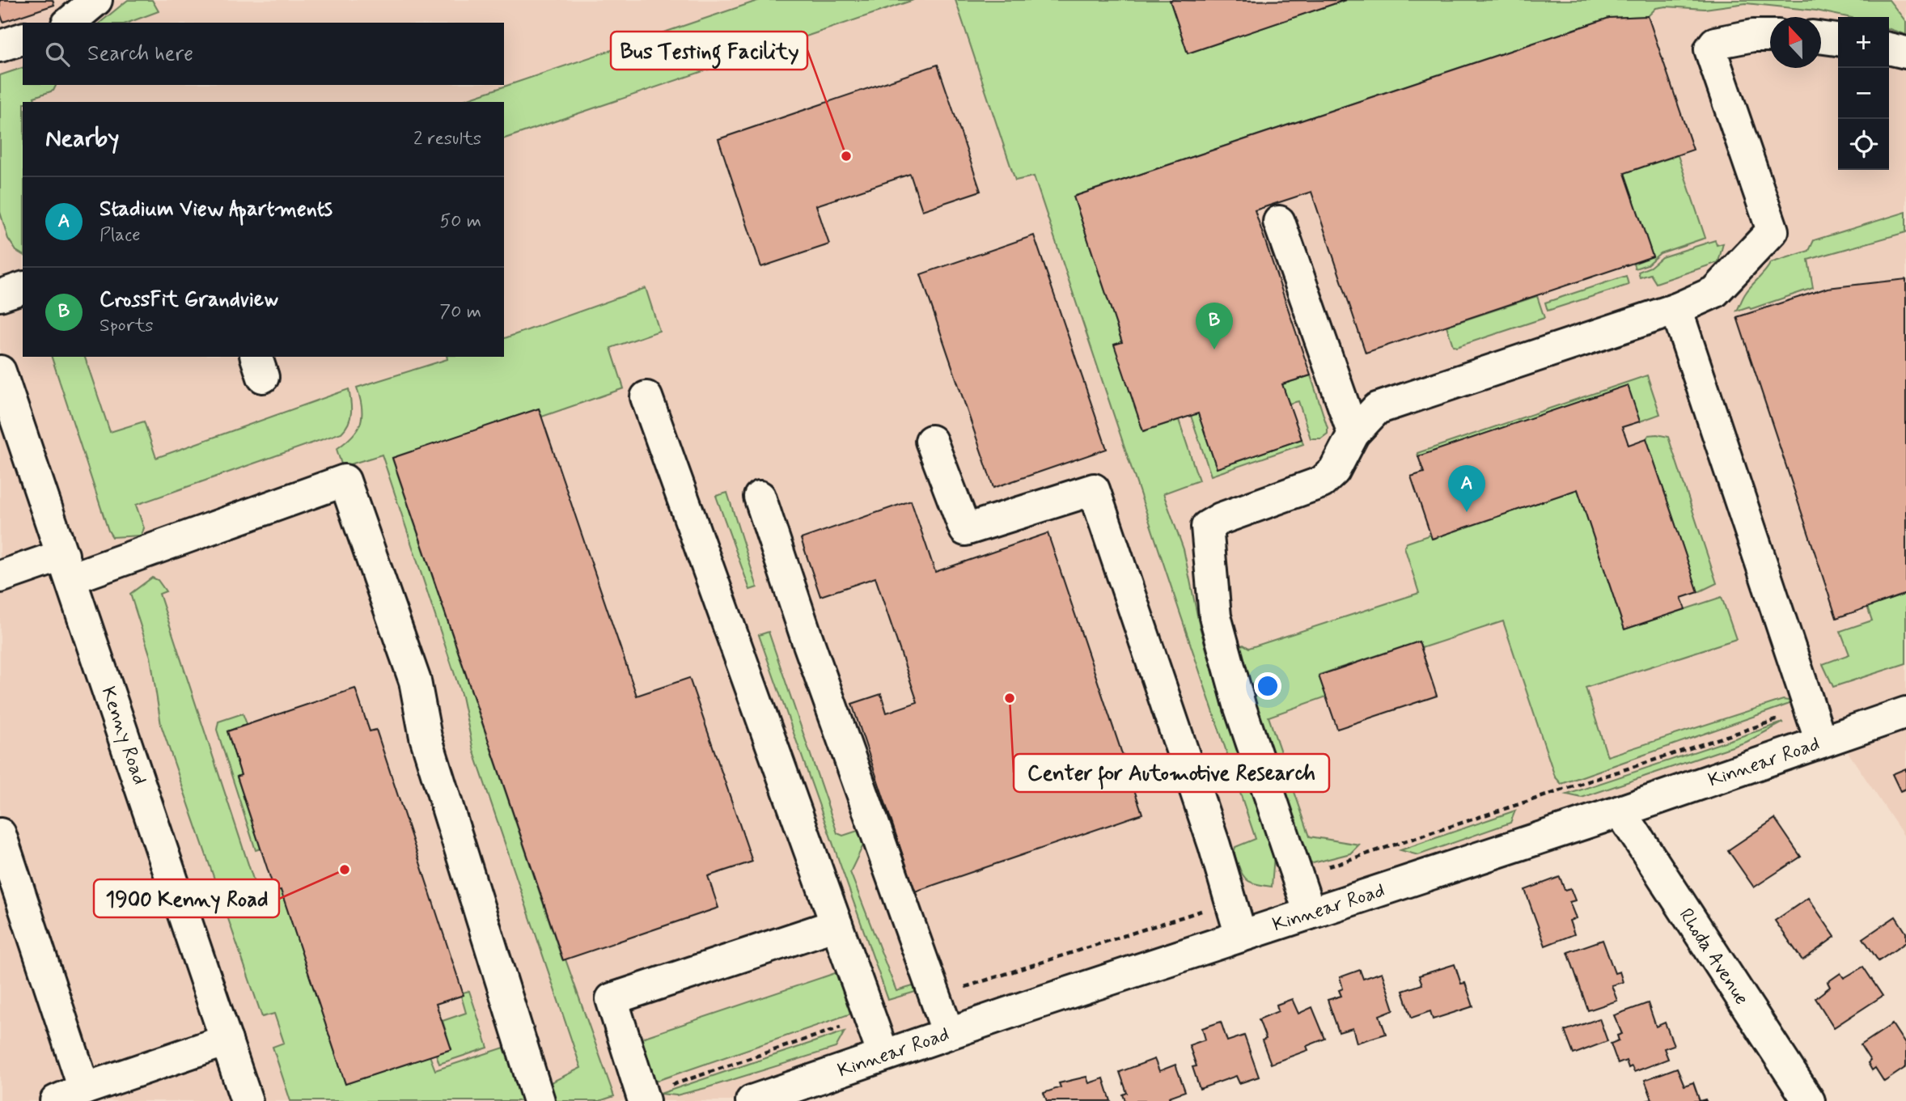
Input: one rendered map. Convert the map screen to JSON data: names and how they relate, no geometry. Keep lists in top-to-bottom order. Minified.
{"streets":{"street":["Kenny Road","Kinnear Road","Rhoda Avenue"]},"crossings":[["Kinnear Road","Rhoda Avenue"]],"places":["Bus Testing Facility","Center for Automotive Research","1900 Kenny Road"],"north":"top","page":{"map_buttons":["+","−"],"search":"Search here","heading":["Nearby","2 results"],"list":[{"mark":"A","name":"Stadium View Apartments","note":"Place","value":"50 m"},{"mark":"B","name":"CrossFit Grandview","note":"Sports","value":"70 m"}],"pins":["B","A"]}}
